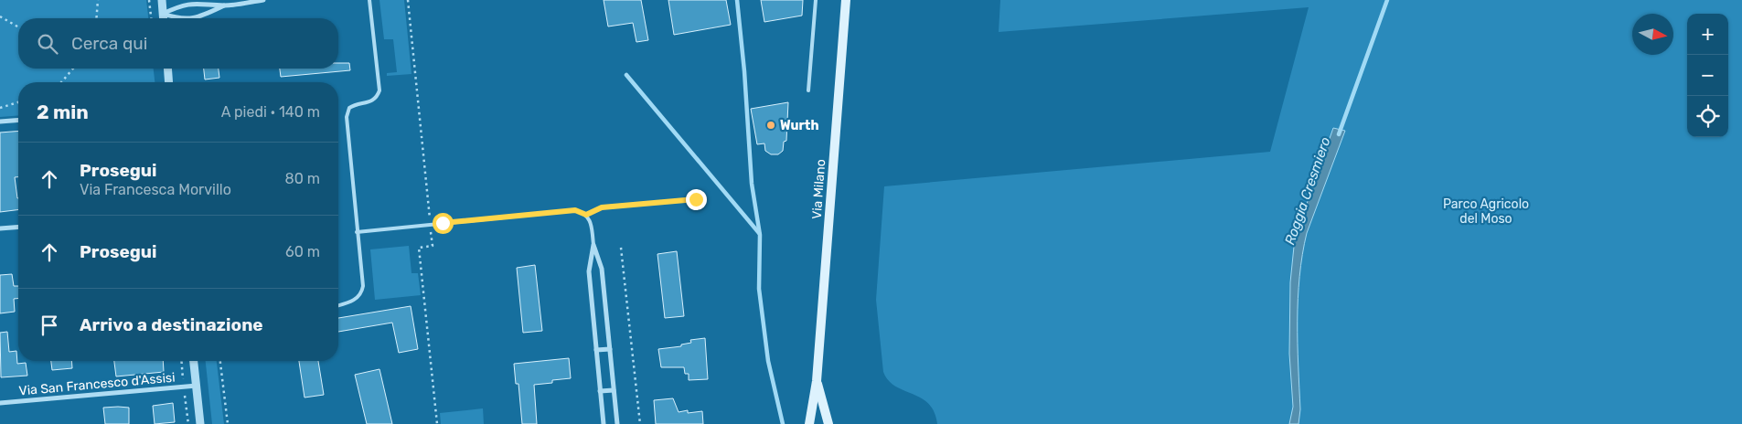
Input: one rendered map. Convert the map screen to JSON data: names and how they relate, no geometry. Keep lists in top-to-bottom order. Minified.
{"streets":{"main road":["Via Milano"],"street":["Via San Francesco d'Assisi"]},"water":["Roggia Cresmiero"],"parks":["Parco Agricolo del Moso"],"places":["Wurth"],"north":"right","page":{"map_buttons":["+","−"],"search":"Cerca qui","heading":["2 min","A piedi · 140 m"],"list":[["Prosegui","Via Francesca Morvillo","80 m"],["Prosegui","60 m"],"Arrivo a destinazione"]}}
